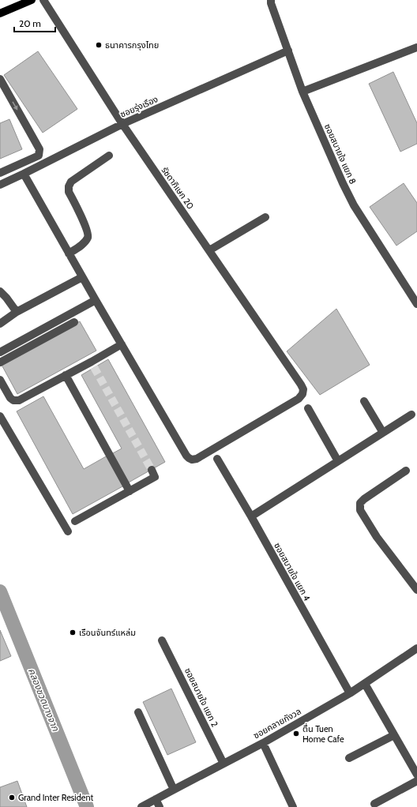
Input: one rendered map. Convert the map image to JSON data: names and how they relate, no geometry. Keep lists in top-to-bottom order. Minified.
{"streets":{"street":["ซอยรุ่งเรือง","ซอยสบายใจ แยก 8","รัชดาภิเษก 20","ซอยสบายใจ แยก 4","ซอยสบายใจ แยก 2","ซอยคลายกังวล"]},"crossings":[["ซอยรุ่งเรือง","ซอยสบายใจ แยก 8"],["ซอยรุ่งเรือง","รัชดาภิเษก 20"],["ซอยสบายใจ แยก 4","ซอยคลายกังวล"],["ซอยสบายใจ แยก 2","ซอยคลายกังวล"]],"water":["คลองชวดบางจาก"],"places":["ธนาคารกรุงไทย","เรือนจันทร์แหล่ม","ตื่น Tuen Home Cafe","Grand Inter Resident"],"scale_bar":"20 m"}
